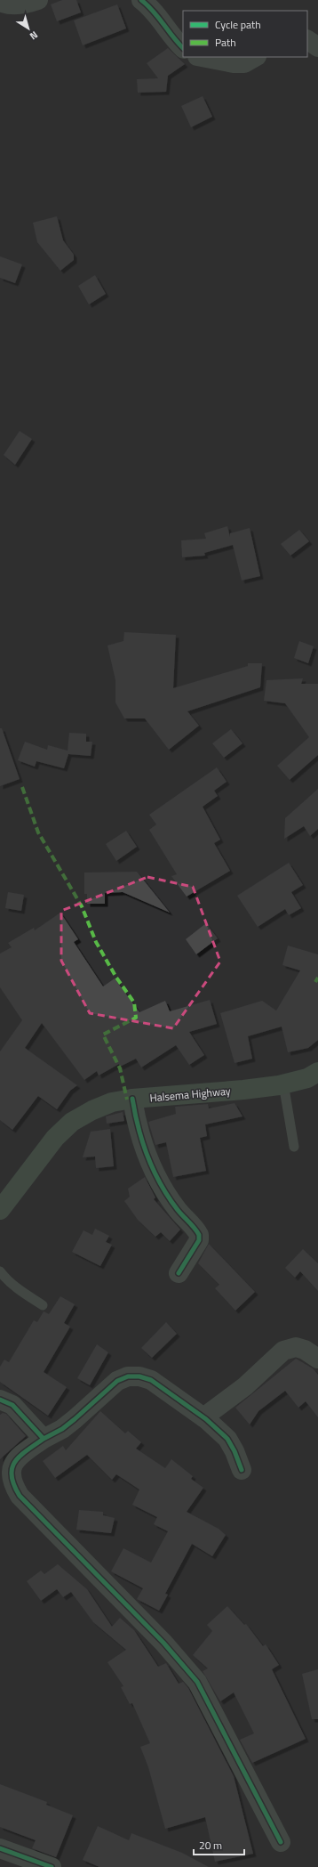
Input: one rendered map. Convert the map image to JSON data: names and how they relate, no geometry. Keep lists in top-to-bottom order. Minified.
{"streets":{"highway":["Halsema Highway"]},"legend":["Cycle path","Path"],"scale_bar":"20 m","north":"bottom right"}
